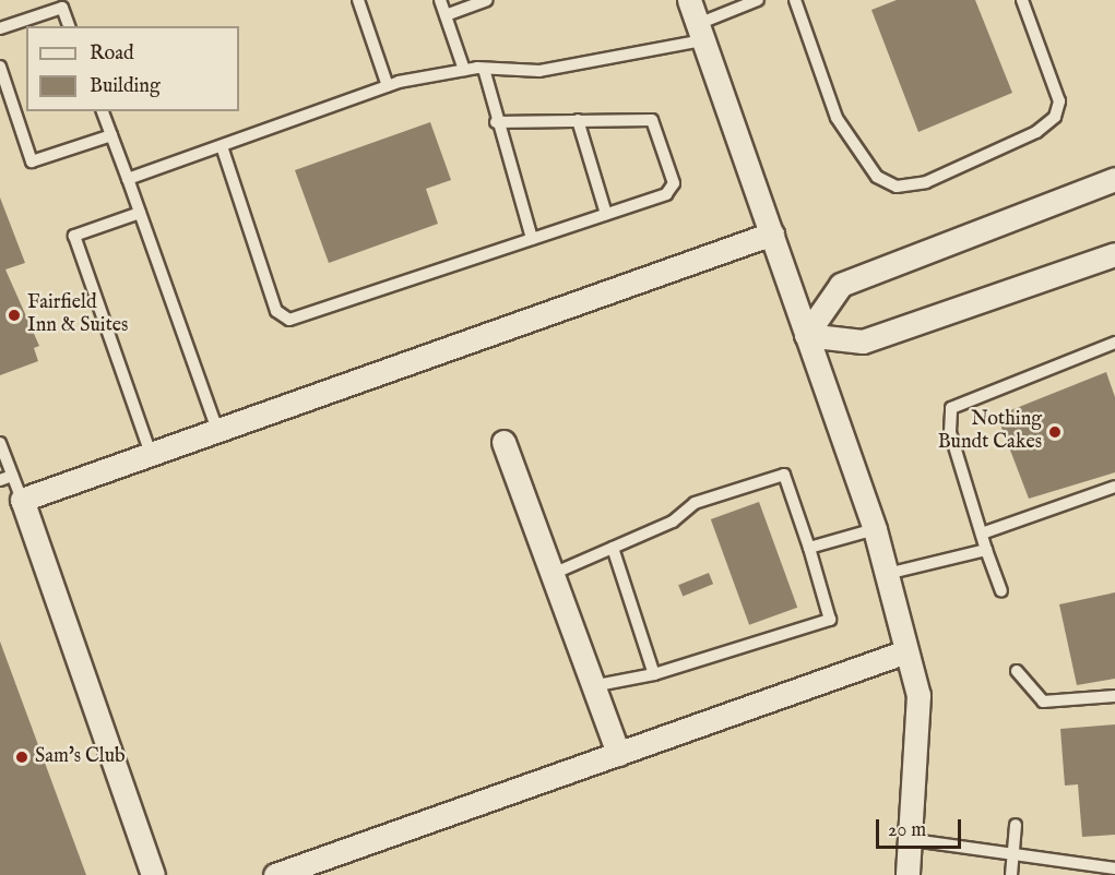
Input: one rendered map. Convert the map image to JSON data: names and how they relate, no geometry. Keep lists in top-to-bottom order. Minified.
{"places":["Fairfield Inn & Suites","Nothing Bundt Cakes","Sam's Club"],"legend":["Road","Building"],"scale_bar":"20 m"}
